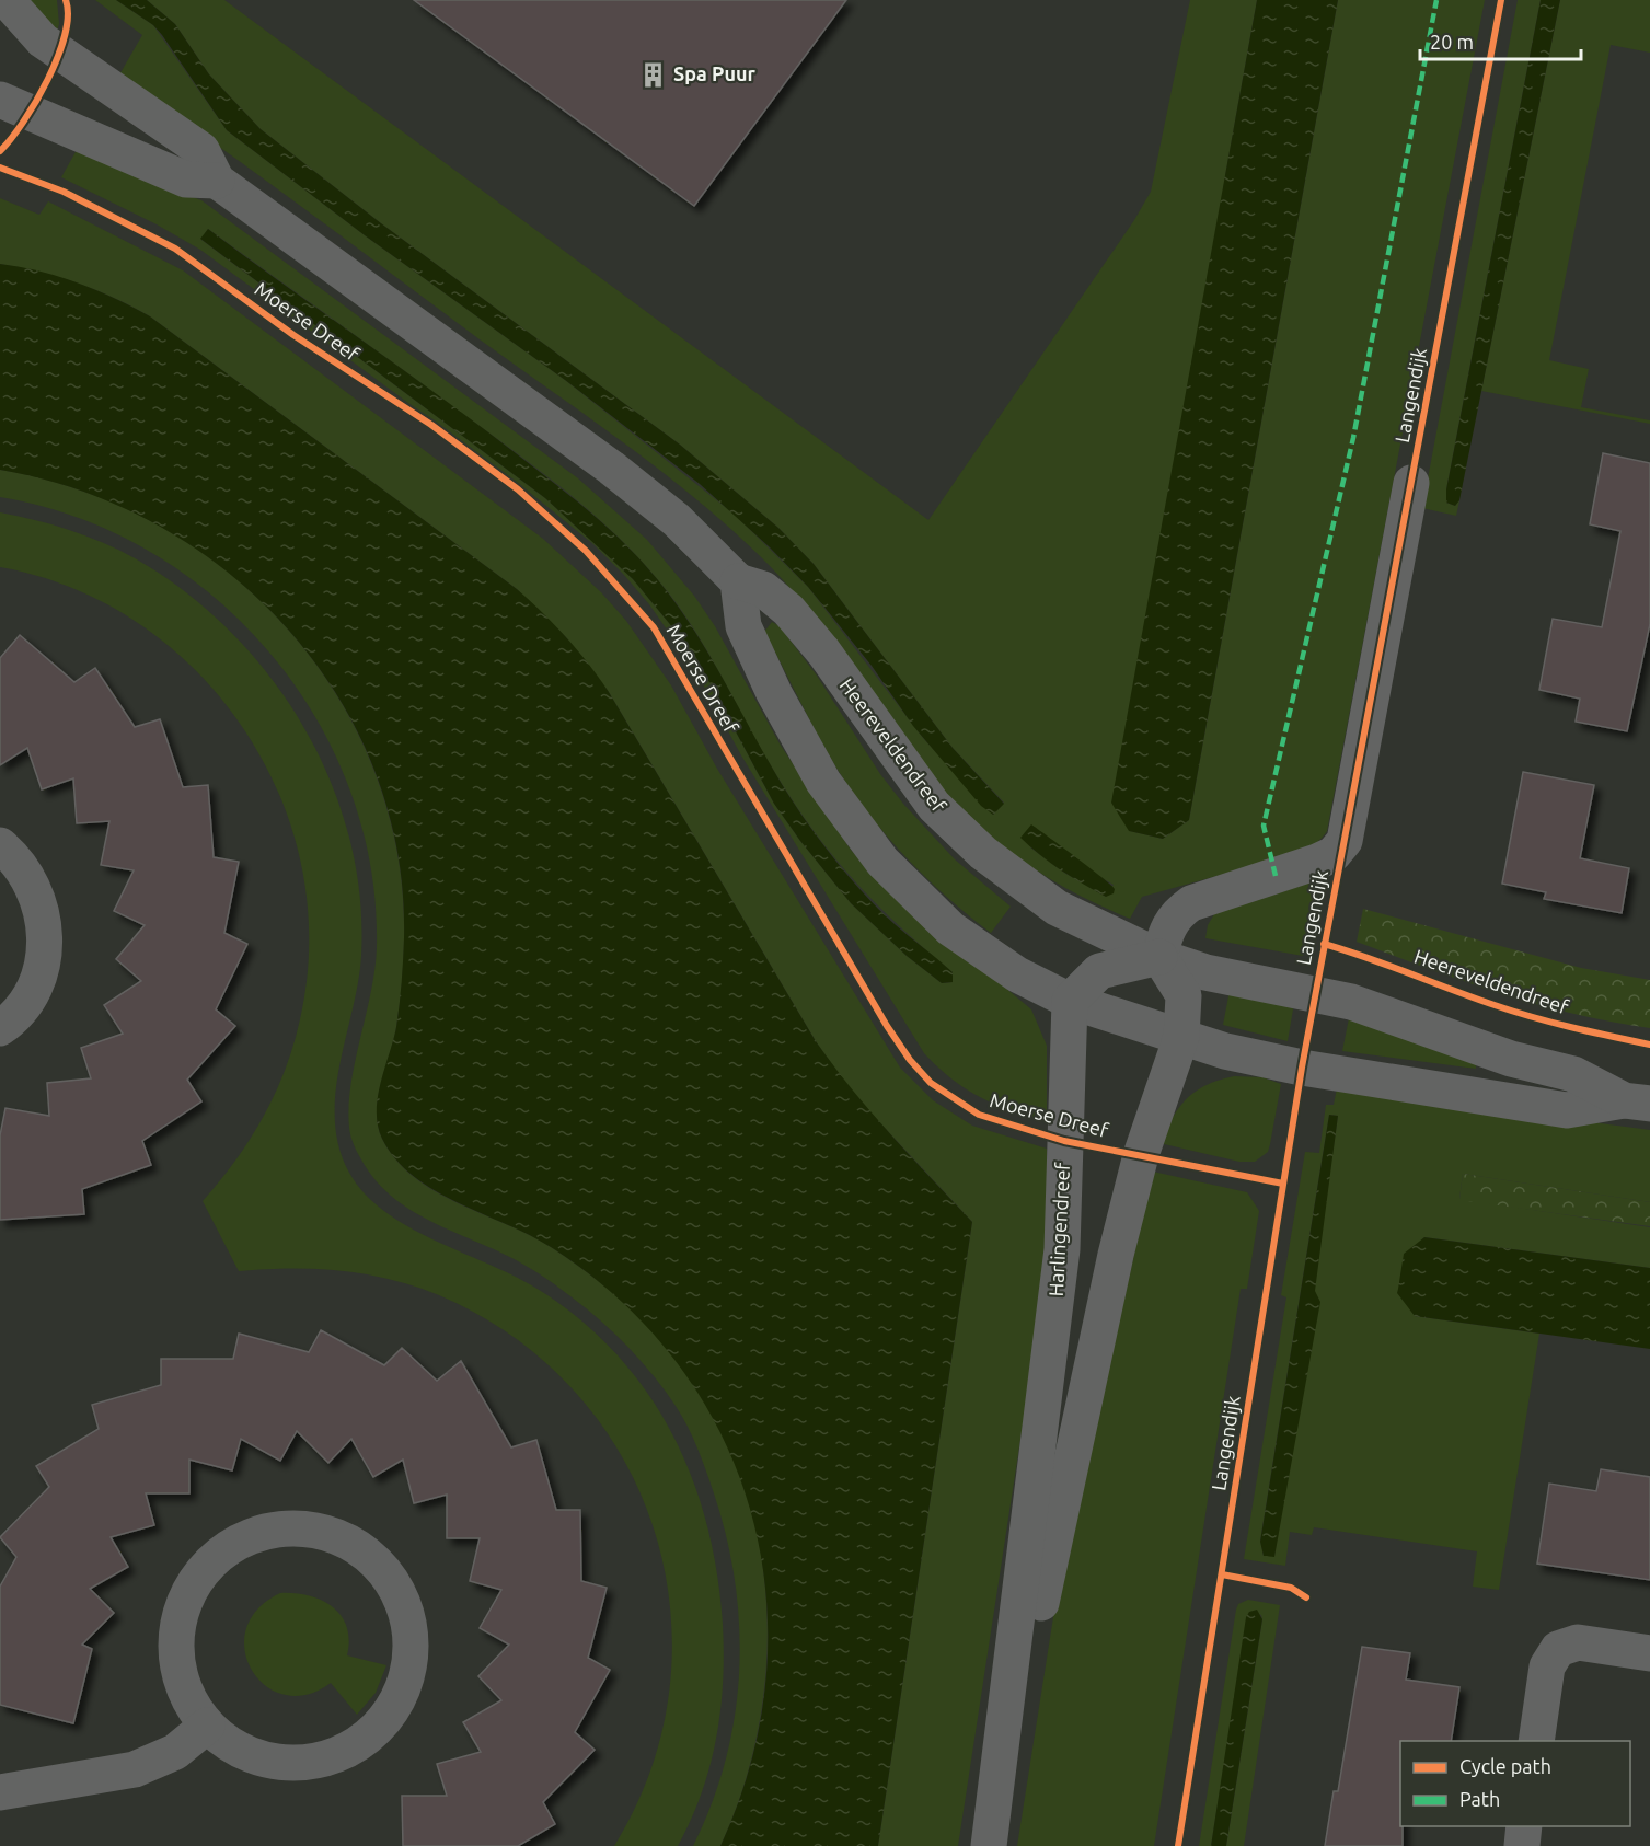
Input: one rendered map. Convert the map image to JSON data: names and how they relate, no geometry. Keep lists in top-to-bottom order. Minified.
{"streets":{"street":["Langendijk","Heereveldendreef","Harlingendreef"],"cycle path":["Moerse Dreef"]},"crossings":[["Langendijk","Heereveldendreef"],["Langendijk","Harlingendreef"],["Heereveldendreef","Harlingendreef"]],"places":{"building":["Spa Puur"]},"legend":["Cycle path","Path"],"scale_bar":"20 m"}
